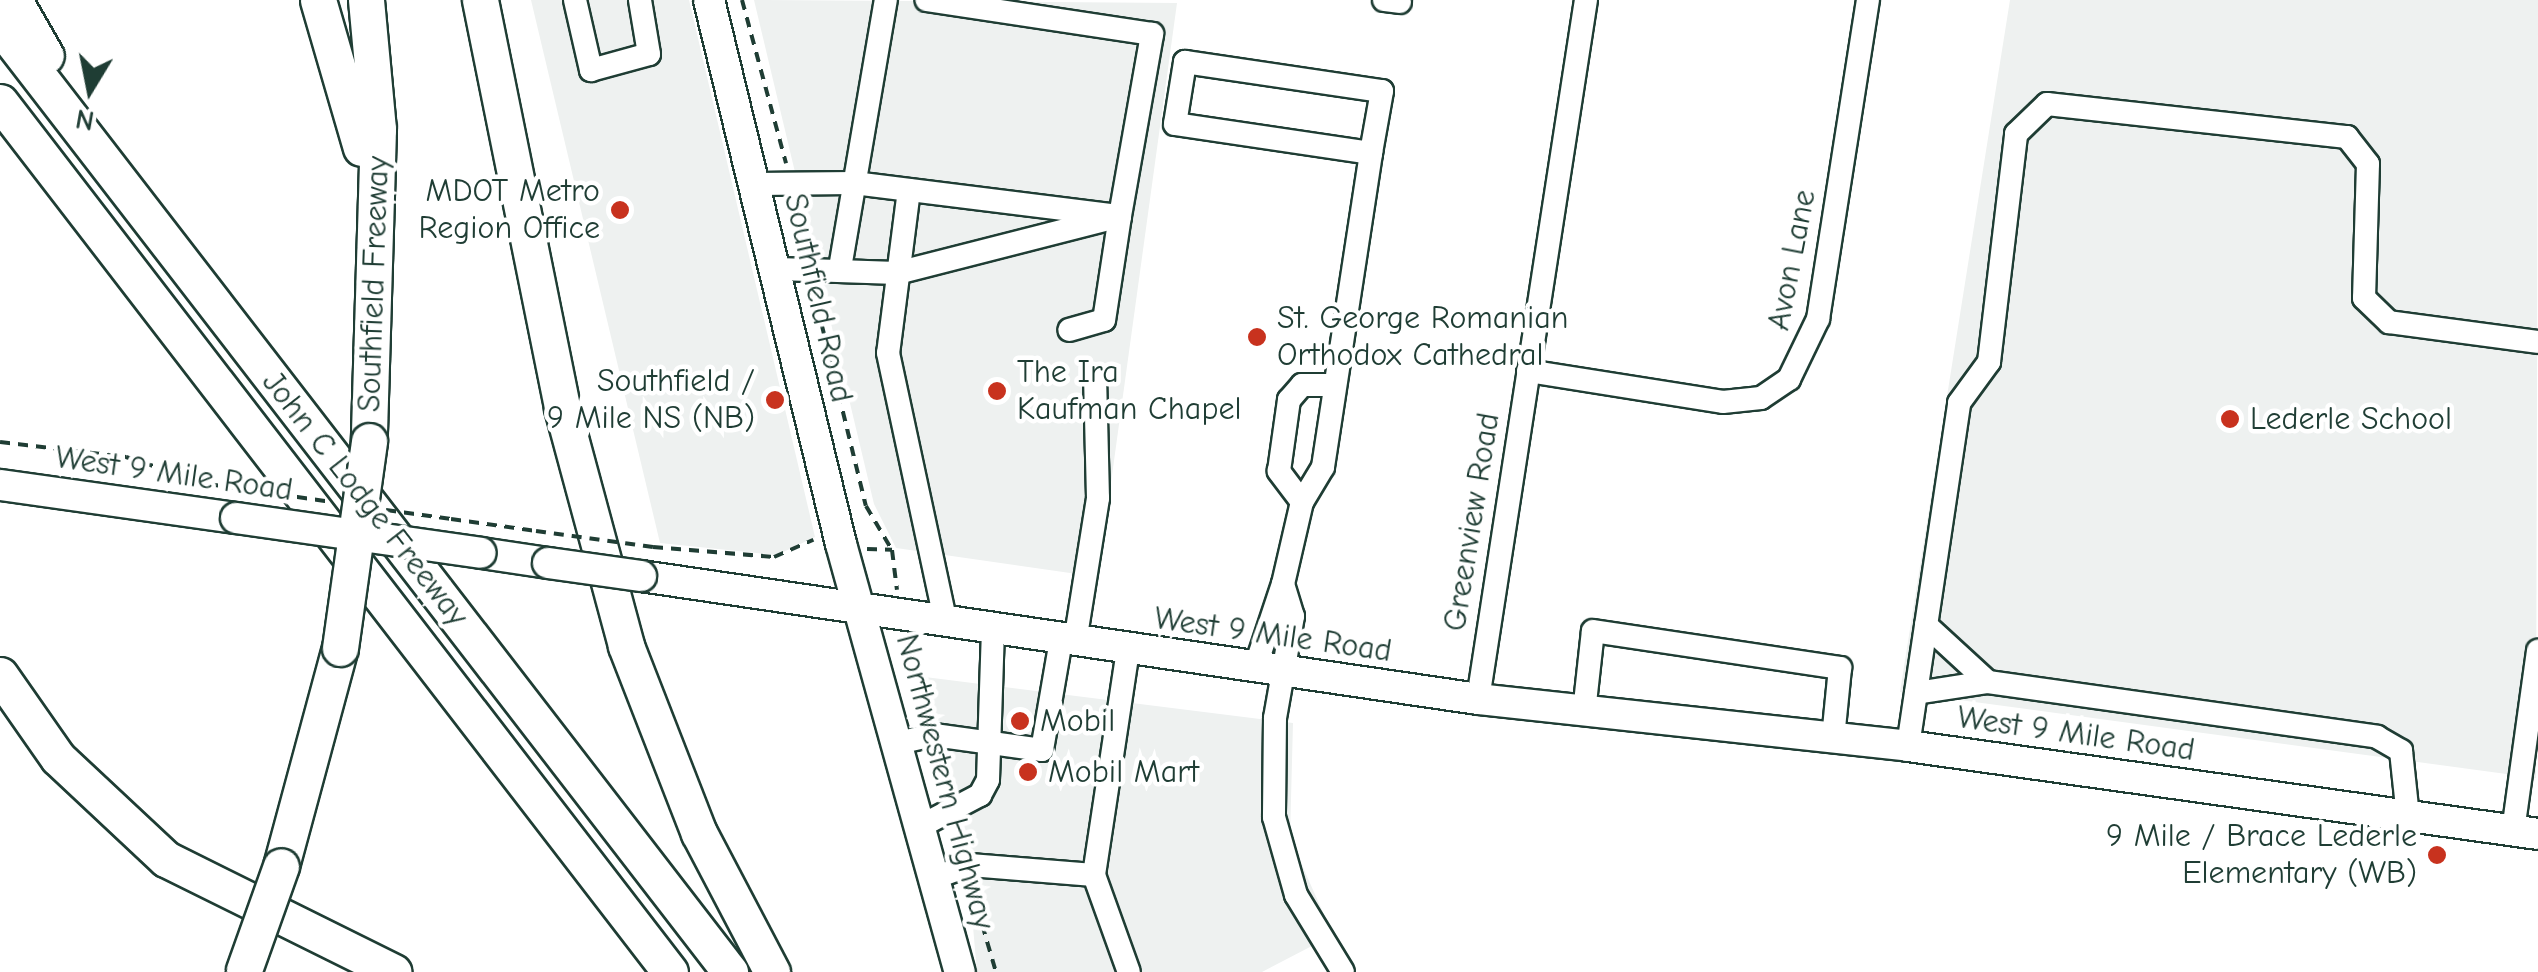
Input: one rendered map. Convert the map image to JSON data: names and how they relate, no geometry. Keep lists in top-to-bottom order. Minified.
{"streets":{"highway":["Southfield Freeway","John C Lodge Freeway"],"main road":["Southfield Road","West 9 Mile Road","Northwestern Highway"],"street":["Avon Lane","Greenview Road"]},"crossings":[["Avon Lane","Greenview Road"],["Southfield Road","West 9 Mile Road"],["Southfield Road","Northwestern Highway"],["West 9 Mile Road","Greenview Road"],["West 9 Mile Road","Northwestern Highway"]],"places":["MDOT Metro Region Office","St. George Romanian Orthodox Cathedral","The Ira Kaufman Chapel","Southfield / 9 Mile NS (NB)","Lederle School","Mobil","Mobil Mart","9 Mile / Brace Lederle Elementary (WB)"],"north":"bottom"}
